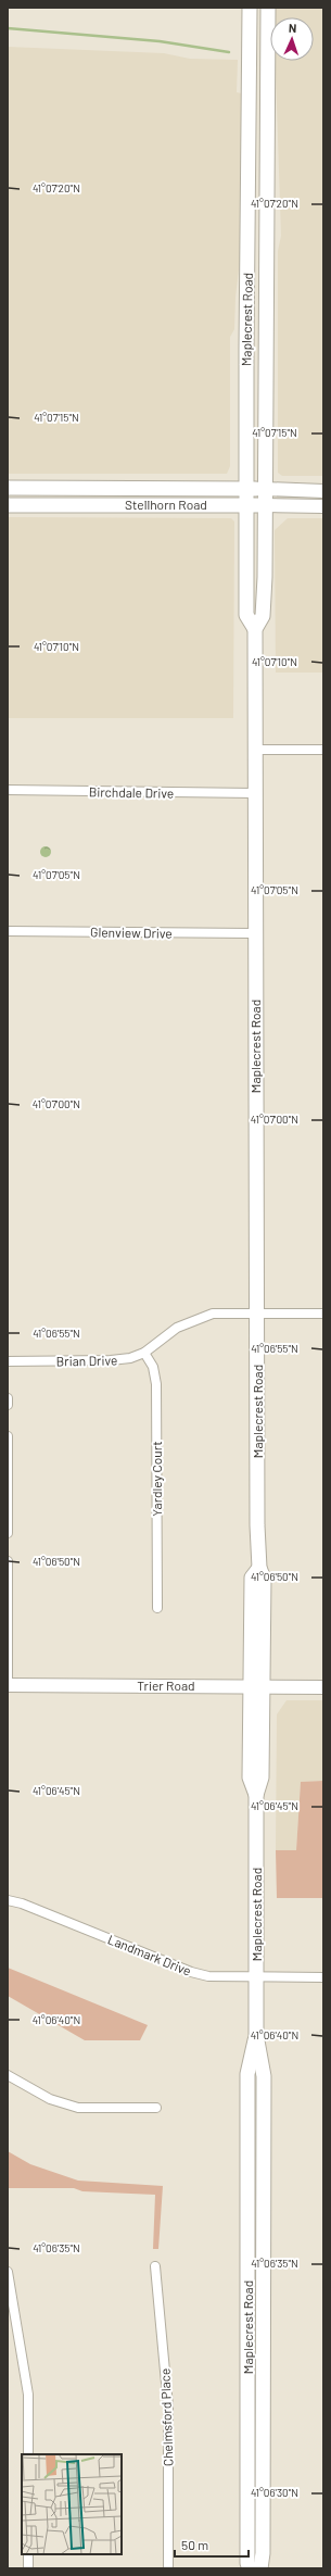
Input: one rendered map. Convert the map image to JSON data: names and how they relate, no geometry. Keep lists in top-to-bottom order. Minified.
{"streets":{"main road":["Maplecrest Road","Stellhorn Road"],"street":["Birchdale Drive","Glenview Drive","Brian Drive","Yardley Court","Trier Road","Landmark Drive","Chelmsford Place"]},"crossings":[["Maplecrest Road","Stellhorn Road"],["Maplecrest Road","Birchdale Drive"],["Maplecrest Road","Glenview Drive"],["Maplecrest Road","Brian Drive"],["Maplecrest Road","Trier Road"],["Maplecrest Road","Landmark Drive"],["Brian Drive","Yardley Court"]],"scale_bar":"50 m","north":"top","coordinates":["41°07'20\"N","41°07'15\"N","41°07'10\"N","41°07'05\"N","41°07'00\"N","41°06'55\"N","41°06'50\"N","41°06'45\"N","41°06'40\"N","41°06'35\"N","41°06'30\"N"]}
